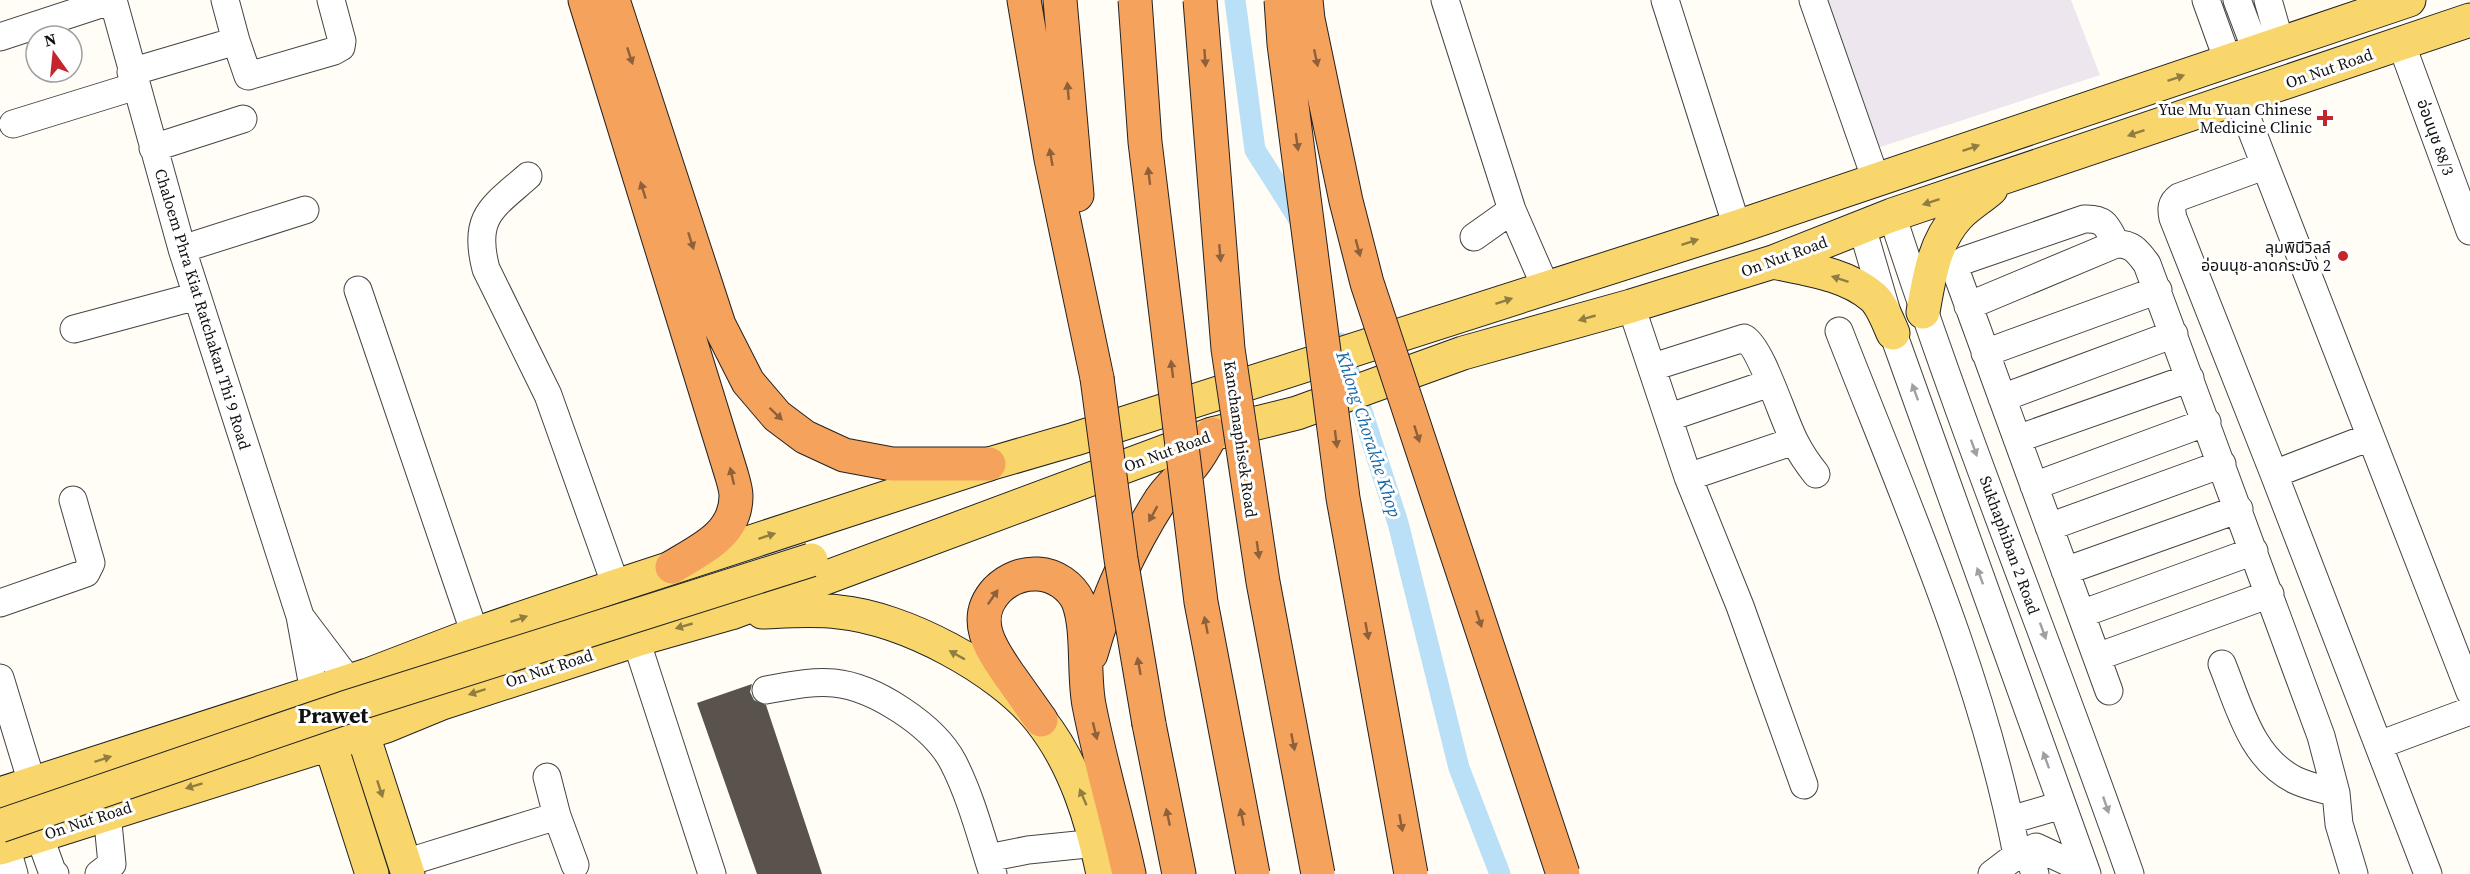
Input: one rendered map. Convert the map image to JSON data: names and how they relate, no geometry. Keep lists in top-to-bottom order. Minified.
{"streets":{"highway":["Kanchanaphisek Road"],"main road":["On Nut Road","Chaloem Phra Kiat Ratchakan Thi 9 Road"],"street":["อ่อนนุช 88/3","Sukhaphiban 2 Road"]},"crossings":[["On Nut Road","อ่อนนุช 88/3"],["On Nut Road","Chaloem Phra Kiat Ratchakan Thi 9 Road"],["On Nut Road","Sukhaphiban 2 Road"]],"districts":["Prawet"],"water":["Khlong Chorakhe Khop"],"places":{"health":["Yue Mu Yuan Chinese Medicine Clinic"],"other":["ลุมพินีวิลล์ อ่อนนุช-ลาดกระบัง 2"]},"north":"top"}
